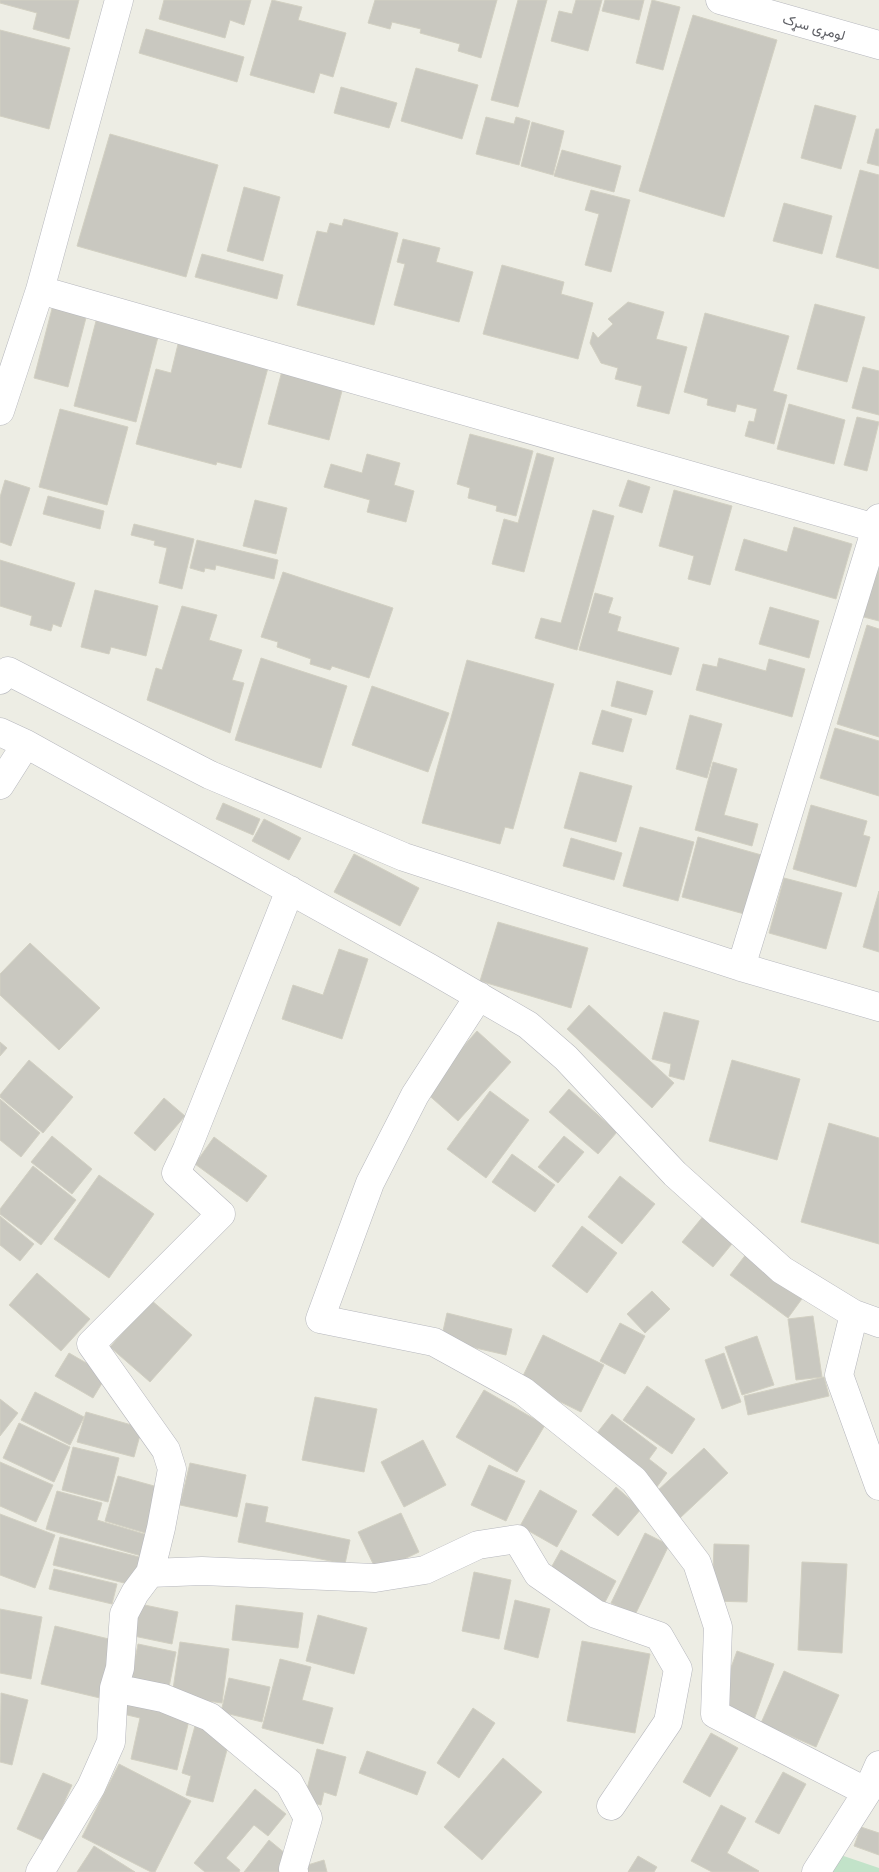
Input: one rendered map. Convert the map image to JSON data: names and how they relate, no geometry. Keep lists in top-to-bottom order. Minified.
{"streets":{"street":["لومړی سړک"]}}
